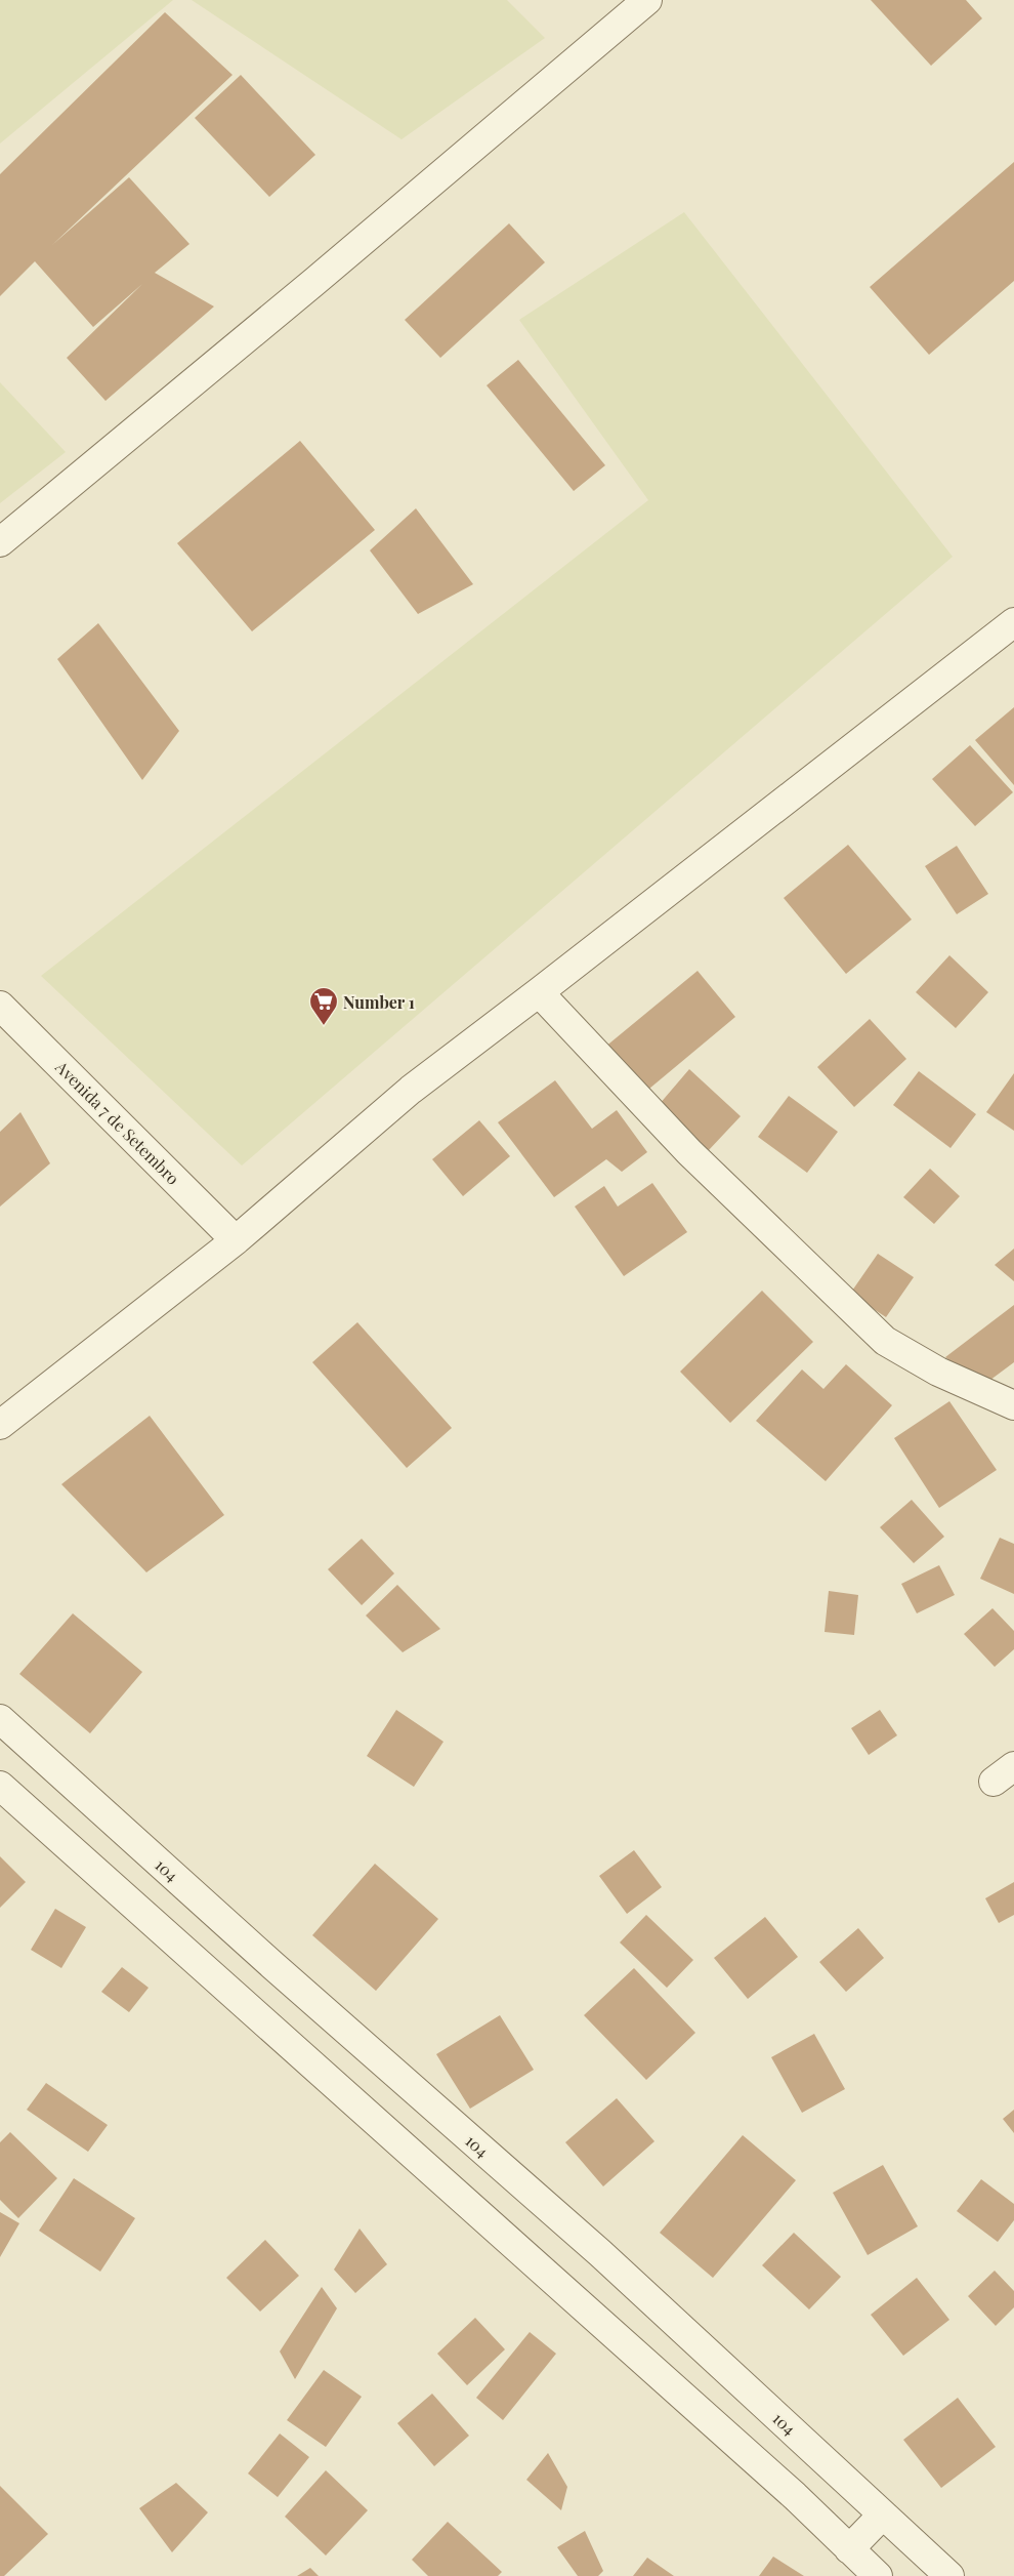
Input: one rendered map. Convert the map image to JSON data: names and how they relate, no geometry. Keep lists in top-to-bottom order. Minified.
{"streets":{"street":["Avenida 7 de Setembro","104"]},"places":{"supermarket":["Number 1"]}}
